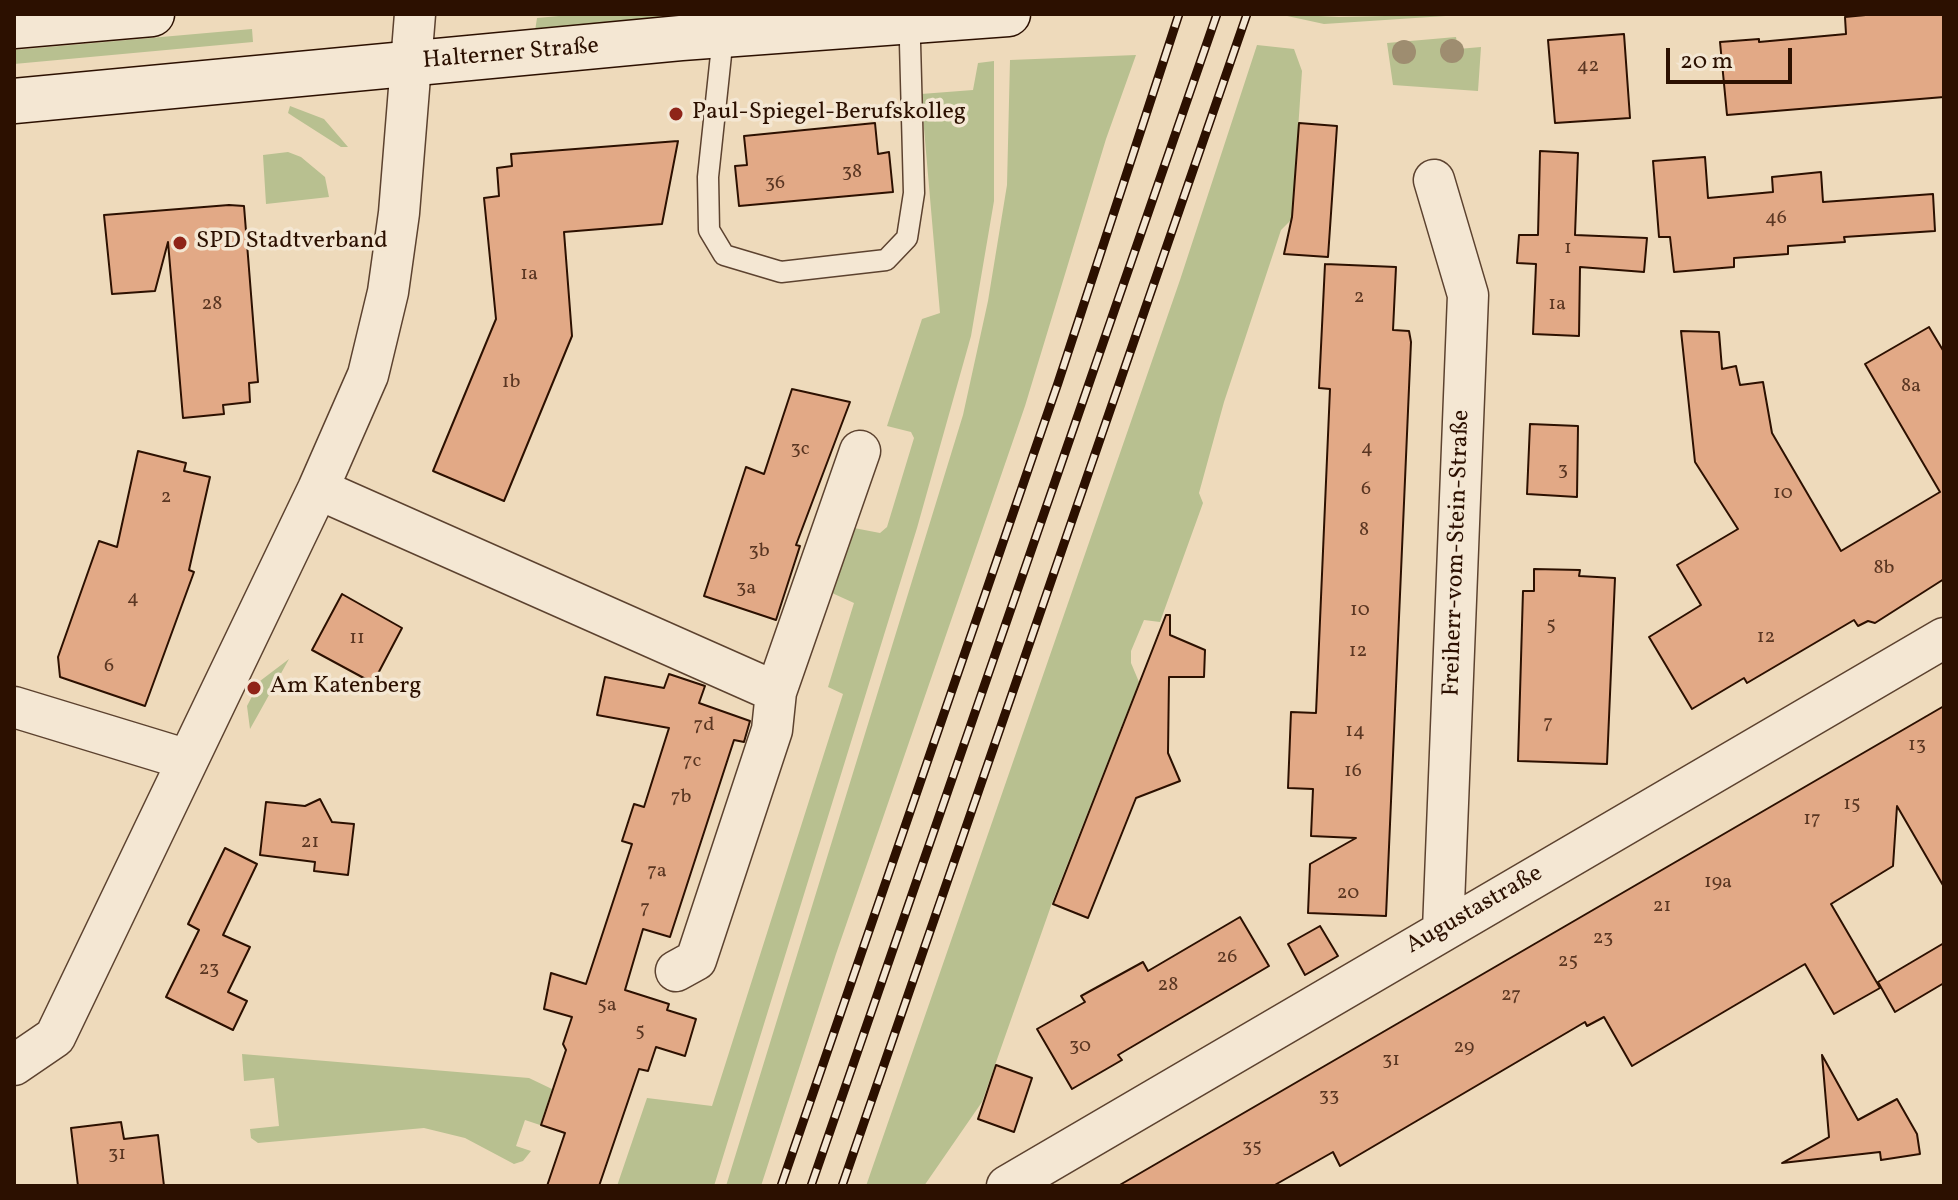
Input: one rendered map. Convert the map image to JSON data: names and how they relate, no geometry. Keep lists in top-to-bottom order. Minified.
{"streets":{"main road":["Halterner Straße"],"street":["Freiherr-vom-Stein-Straße","Augustastraße"]},"crossings":[["Freiherr-vom-Stein-Straße","Augustastraße"]],"places":["Paul-Spiegel-Berufskolleg","SPD Stadtverband","Am Katenberg"],"house_numbers":["42","38","36","46","1","1a","2","28","1a","1b","8a","4","3c","3","6","10","2","8","3b","8b","3a","4","10","5","12","11","12","6","7","7d","14","13","7c","16","7b","15","17","21","7a","19a","20","21","7","23","26","25","23","28","27","5a","5","30","29","31","33","35","31"],"scale_bar":"20 m"}
